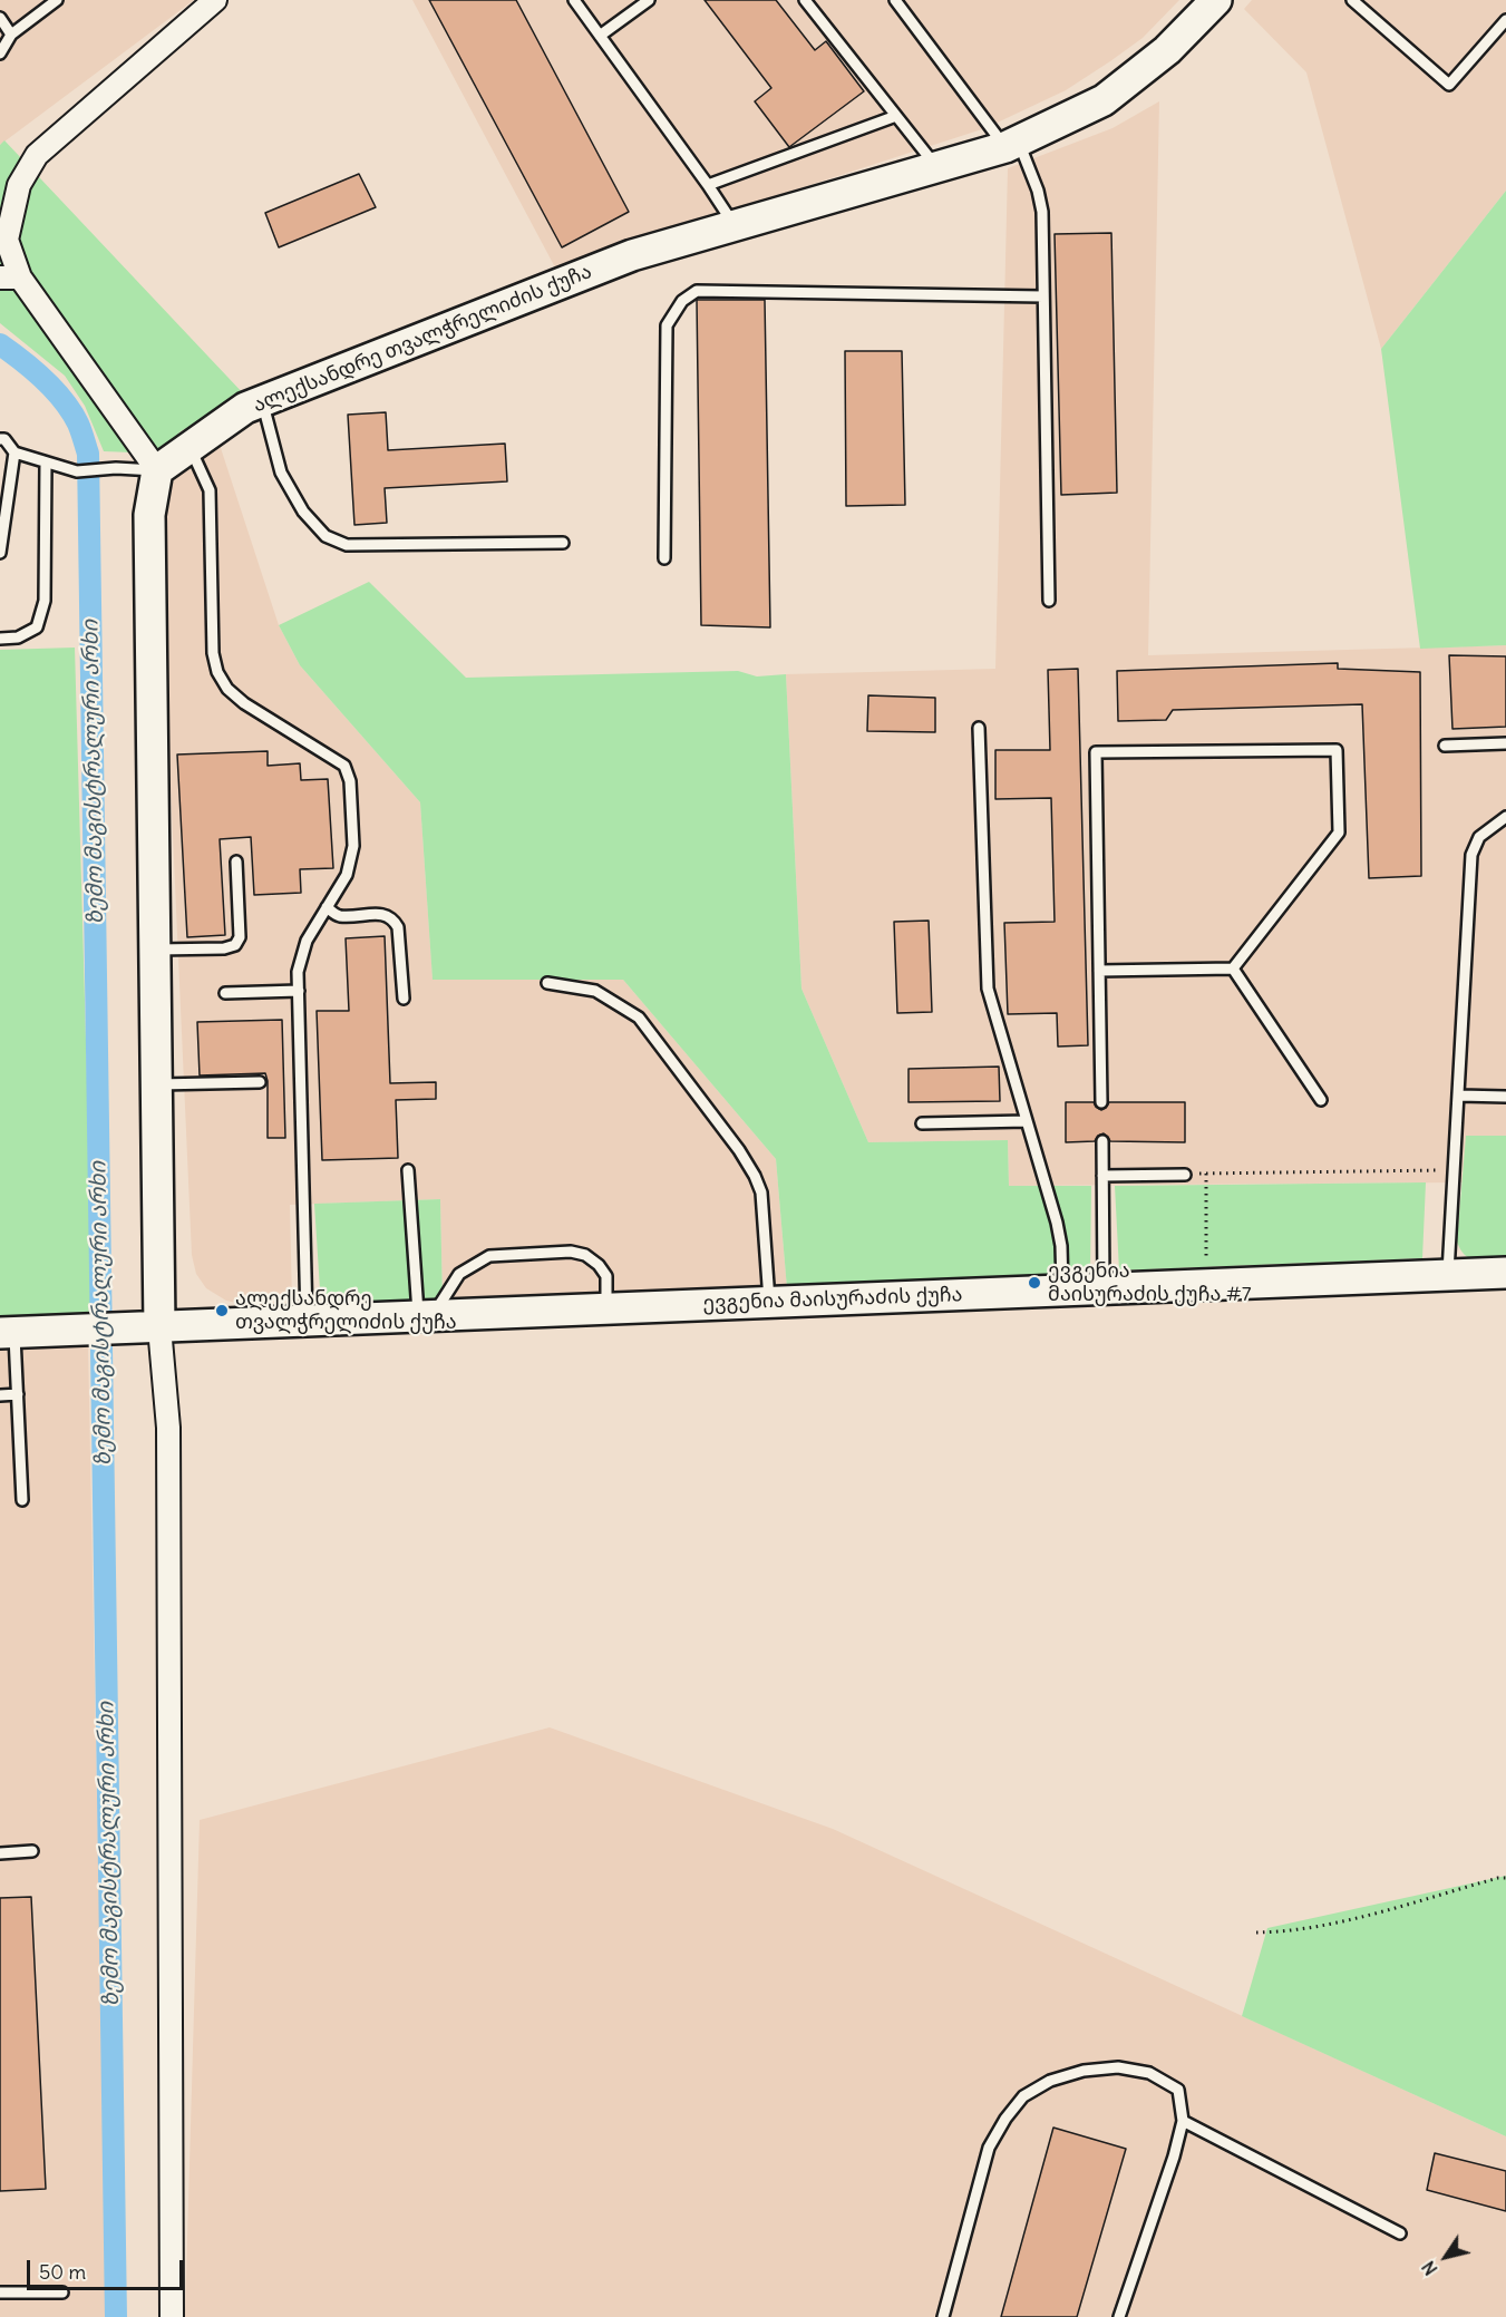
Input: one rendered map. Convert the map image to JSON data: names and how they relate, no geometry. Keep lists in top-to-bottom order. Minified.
{"streets":{"street":["ალექსანდრე თვალჭრელიძის ქუჩა","ევგენია მაისურაძის ქუჩა"]},"water":["ზემო მაგისტრალური არხი"],"places":["ევგენია მაისურაძის ქუჩა #7","ალექსანდრე თვალჭრელიძის ქუჩა"],"scale_bar":"50 m","north":"bottom left"}
